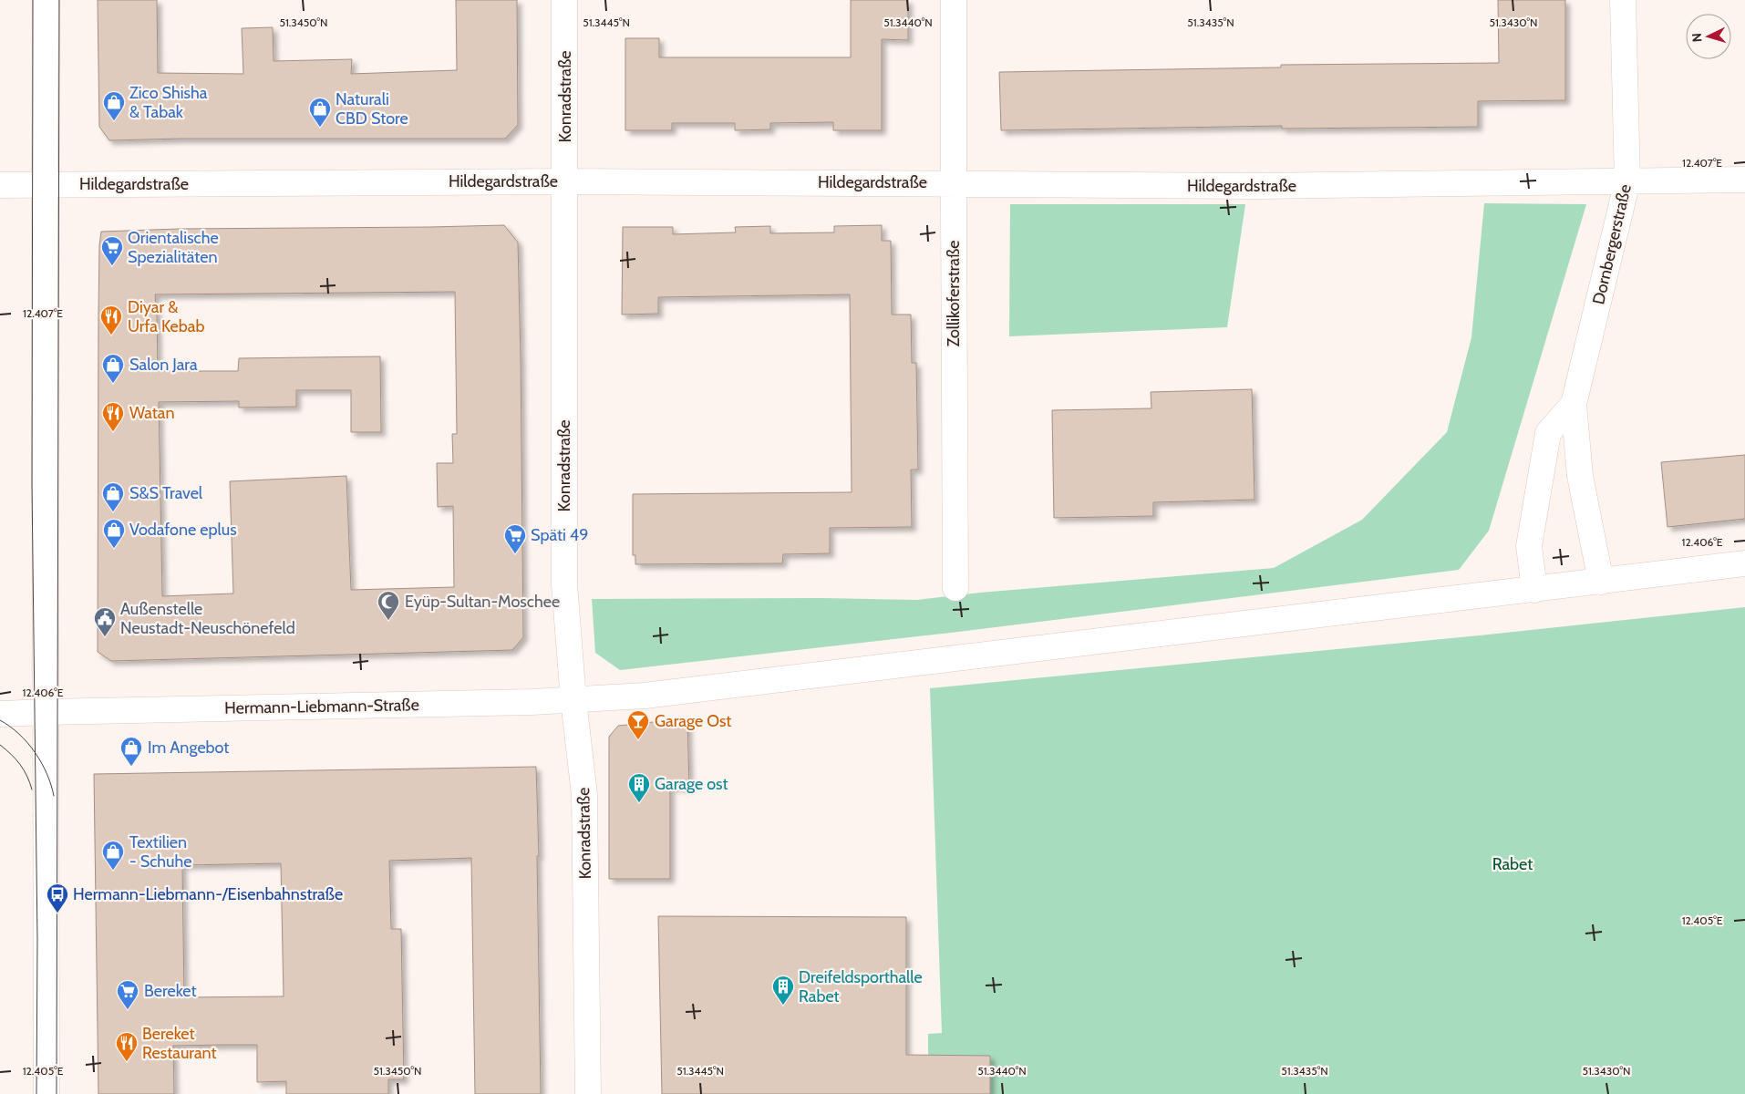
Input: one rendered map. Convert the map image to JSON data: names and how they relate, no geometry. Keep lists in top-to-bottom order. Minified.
{"streets":{"street":["Konradstraße","Hildegardstraße","Dornbergerstraße","Zollikoferstraße","Hermann-Liebmann-Straße"]},"crossings":[["Konradstraße","Hildegardstraße"],["Konradstraße","Hermann-Liebmann-Straße"],["Hildegardstraße","Dornbergerstraße"],["Hildegardstraße","Zollikoferstraße"],["Dornbergerstraße","Hermann-Liebmann-Straße"]],"parks":["Rabet"],"places":{"shop":["Zico Shisha & Tabak","Naturali CBD Store","Salon Jara","S&S Travel","Vodafone eplus","Im Angebot","Textilien - Schuhe"],"supermarket":["Orientalische Spezialitäten","Späti 49","Bereket"],"restaurant":["Diyar & Urfa Kebab","Watan","Bereket Restaurant"],"mosque":["Eyüp-Sultan-Moschee"],"public building":["Außenstelle Neustadt-Neuschönefeld"],"bar":["Garage Ost"],"building":["Garage ost","Dreifeldsporthalle Rabet"],"bus stop":["Hermann-Liebmann-/Eisenbahnstraße"]},"north":"left","coordinates":["51.3450°N","51.3445°N","51.3440°N","51.3435°N","51.3430°N","12.407°E","12.406°E","12.405°E"]}
